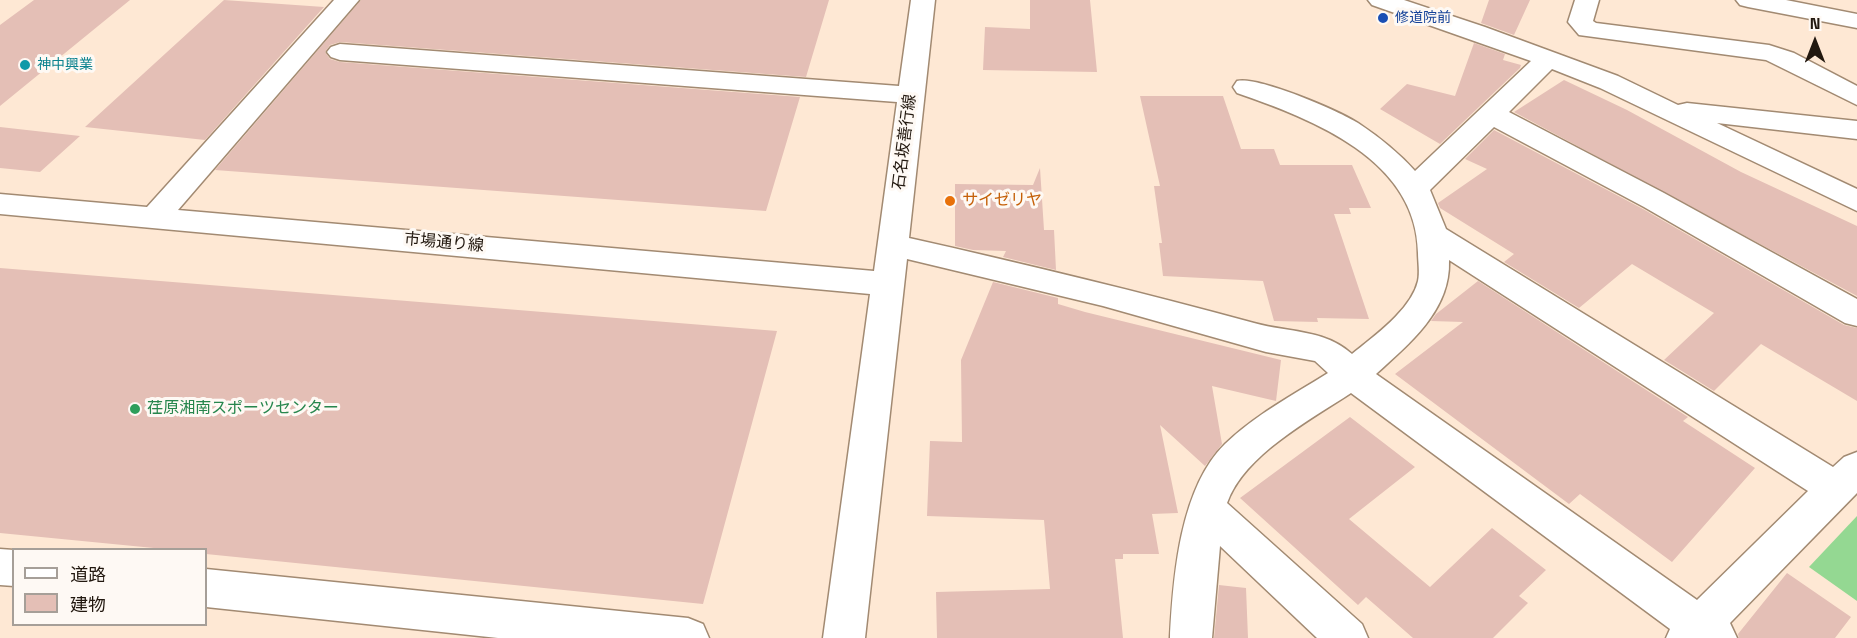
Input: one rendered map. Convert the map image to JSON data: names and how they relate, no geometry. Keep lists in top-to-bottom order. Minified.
{"streets":{"street":["石名坂善行線","市場通り線"]},"crossings":[["石名坂善行線","市場通り線"]],"places":["修道院前","神中興業","サイゼリヤ","荏原湘南スポーツセンター"],"legend":["道路","建物"],"north":"top"}
